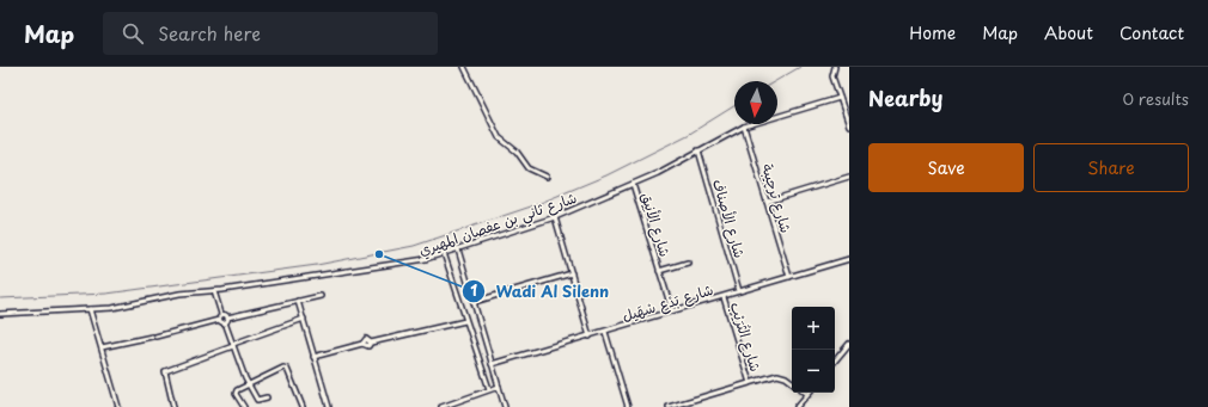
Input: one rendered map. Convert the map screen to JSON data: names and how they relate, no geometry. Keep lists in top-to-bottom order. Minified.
{"streets":{"street":["شارع ترچيبة","شارع الأصناف","شارع ثاني بن عفصان المهيري","شارع الأنِيق","شارع بَدْع سْهَيل","شارع الثُرَيْب"]},"crossings":[["شارع ترچيبة","شارع ثاني بن عفصان المهيري"],["شارع ترچيبة","شارع بَدْع سْهَيل"],["شارع الأصناف","شارع ثاني بن عفصان المهيري"],["شارع الأصناف","شارع بَدْع سْهَيل"],["شارع ثاني بن عفصان المهيري","شارع الأنِيق"],["شارع الأنِيق","شارع بَدْع سْهَيل"],["شارع بَدْع سْهَيل","شارع الثُرَيْب"]],"places":["Wadi Al Silenn"],"north":"bottom","page":{"header":"Map","search":"Search here","nav":["Home","Map","About","Contact"],"heading":["Nearby","0 results"],"buttons":["Save","Share"],"map_buttons":["+","−"]}}
